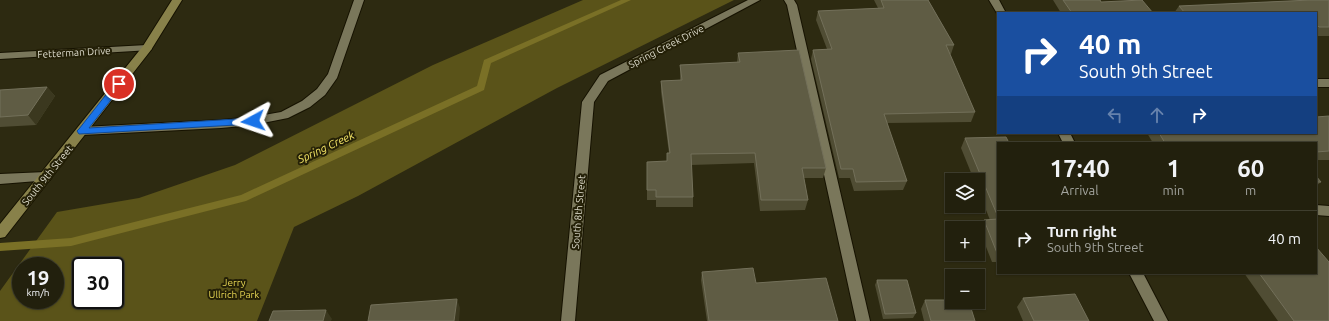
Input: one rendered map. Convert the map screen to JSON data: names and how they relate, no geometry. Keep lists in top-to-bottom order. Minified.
{"streets":{"street":["Spring Creek Drive","Fetterman Drive","South 9th Street","South 8th Street"]},"crossings":[["Spring Creek Drive","South 8th Street"],["Fetterman Drive","South 9th Street"]],"water":["Spring Creek"],"parks":["Jerry Ullrich Park"],"page":{"turn":["40 m","South 9th Street"],"eta":["17:40","Arrival","1","min","60","m"],"map_buttons":["+","−"],"list":[{"name":"Turn right","note":"South 9th Street","value":"40 m"}],"speed":"19 km/h","limit":"30"}}
